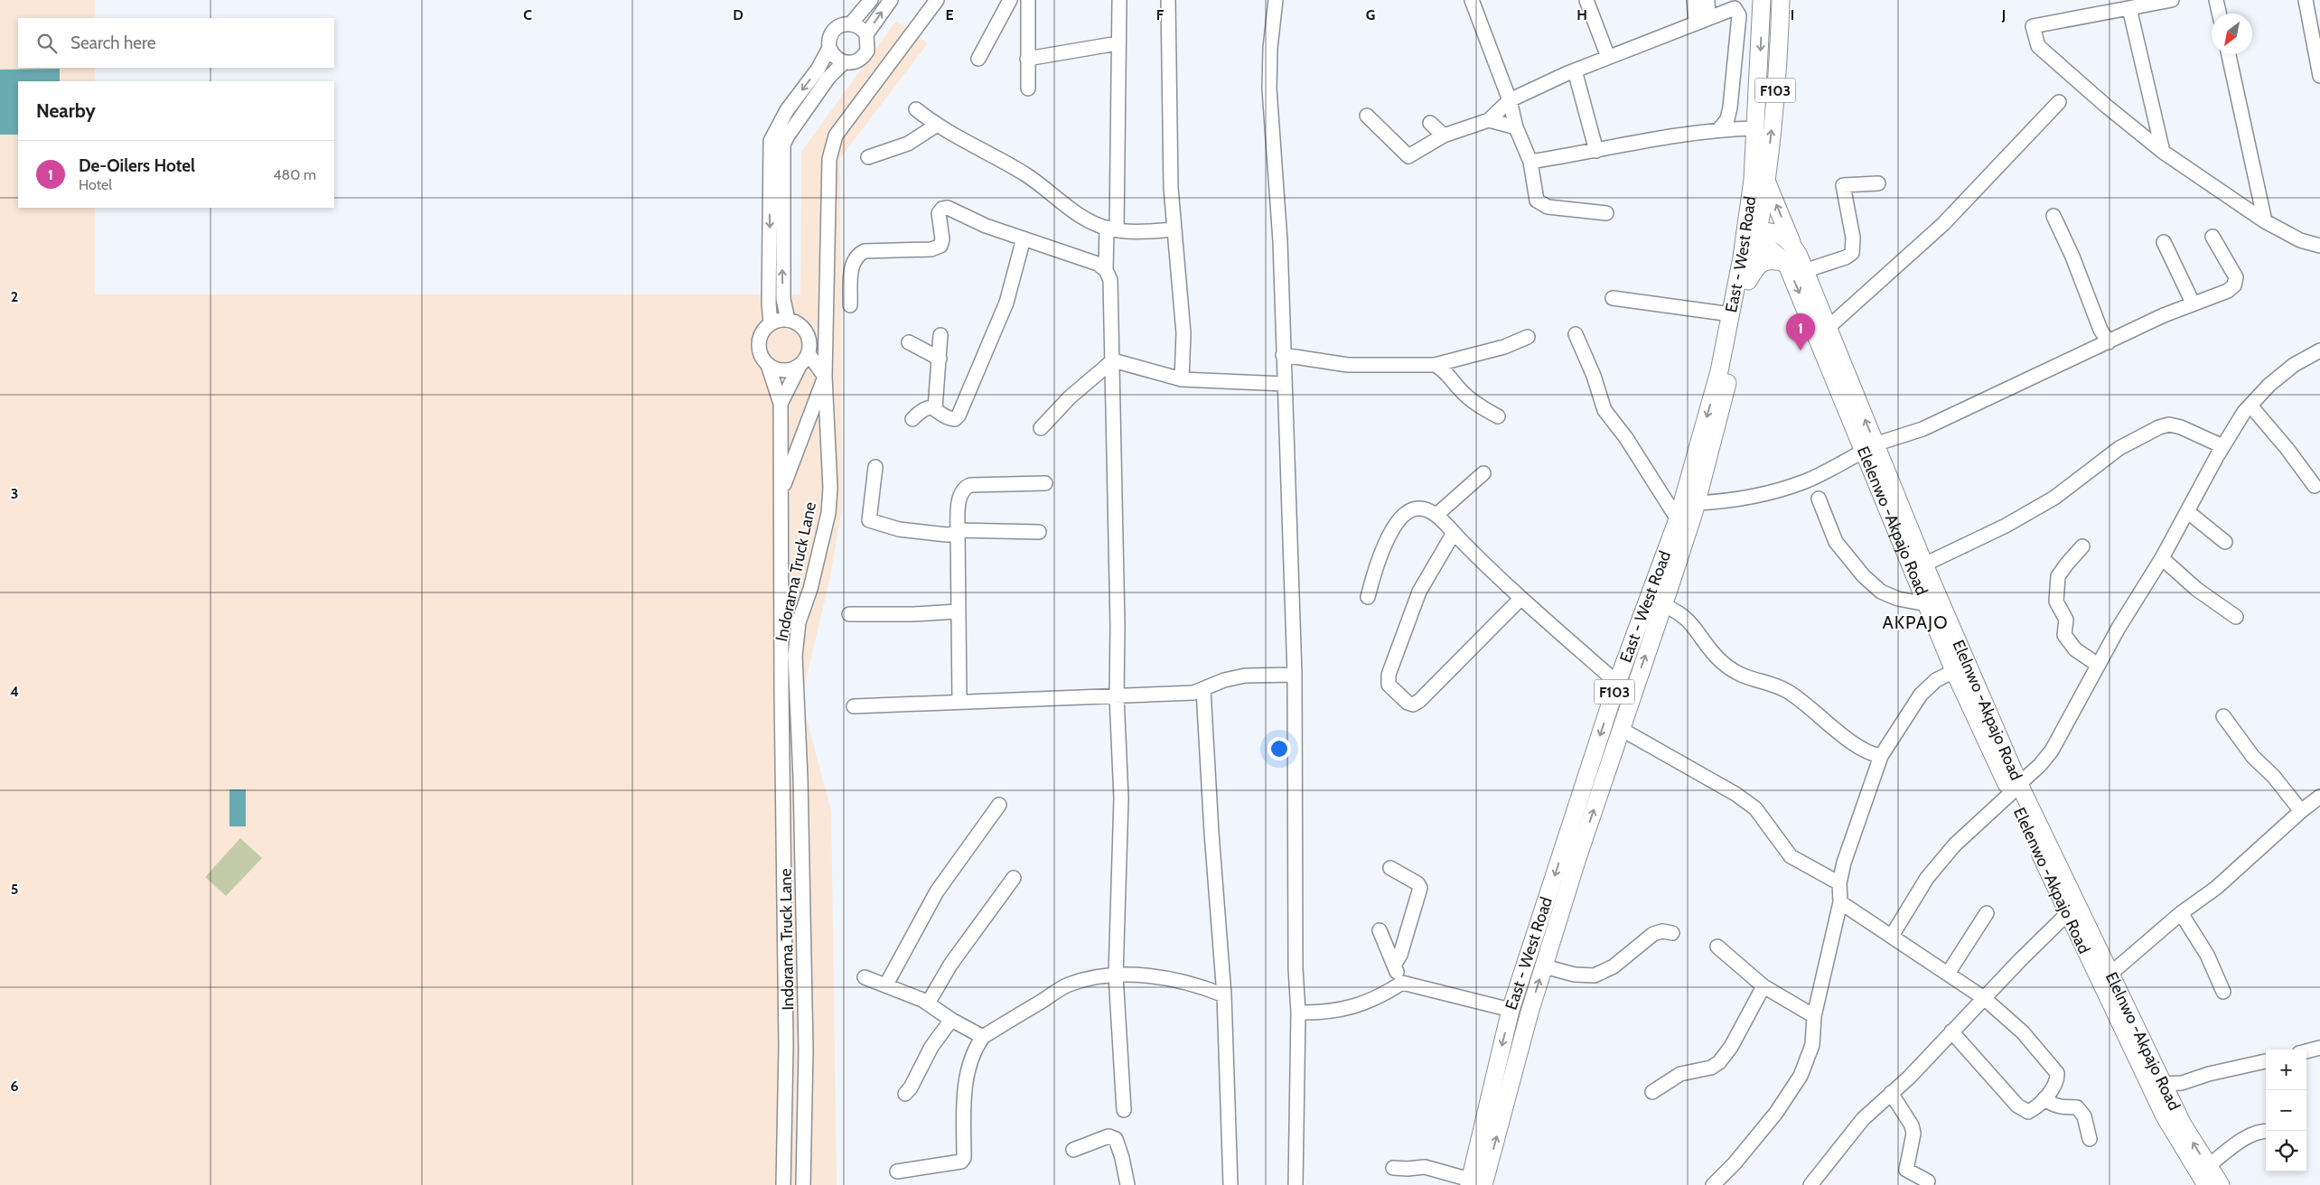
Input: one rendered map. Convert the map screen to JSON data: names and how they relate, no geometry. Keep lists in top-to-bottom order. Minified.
{"streets":{"main road":["F103","East - West Road","Elelenwo -Akpajo Road","Elelnwo -Akpajo Road"],"street":["Indorama Truck Lane"]},"crossings":[["F103","East - West Road"],["F103","Elelnwo -Akpajo Road"],["East - West Road","Elelenwo -Akpajo Road"],["East - West Road","Elelnwo -Akpajo Road"],["Elelenwo -Akpajo Road","Elelnwo -Akpajo Road"]],"districts":["AKPAJO"],"north":"bottom left","page":{"search":"Search here","heading":"Nearby","list":[{"mark":"1","name":"De-Oilers Hotel","note":"Hotel","value":"480 m"}],"pins":"1","map_buttons":["+","−"]},"grid":{"columns":["C","D","E","F","G","H","I","J"],"rows":["2","3","4","5","6"]}}
